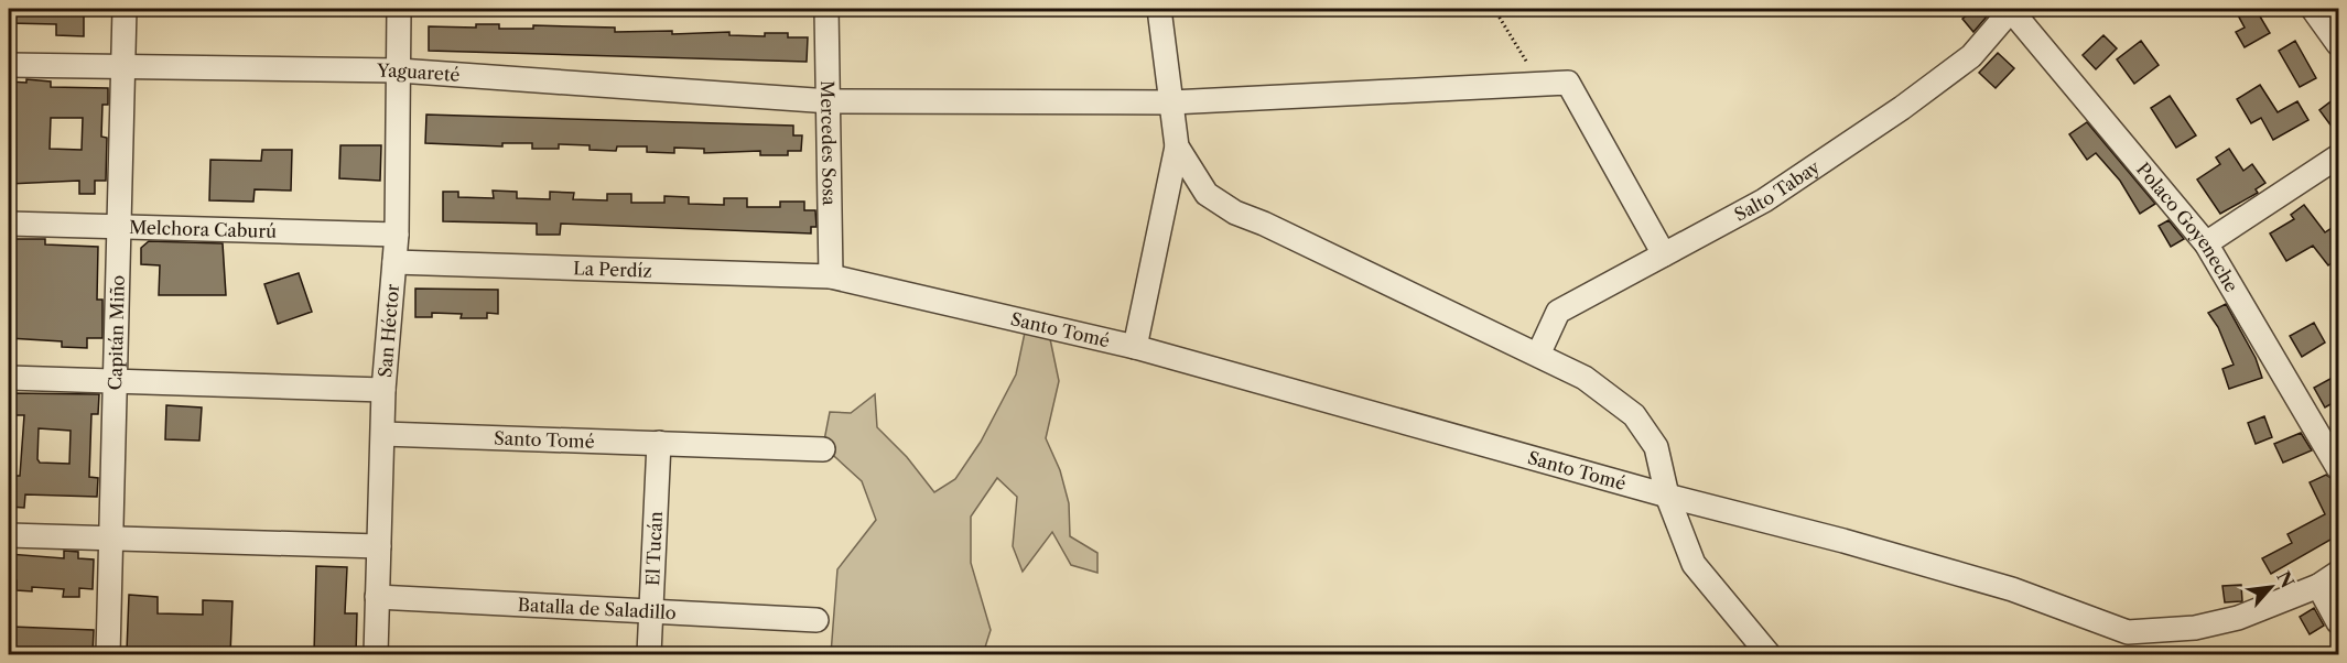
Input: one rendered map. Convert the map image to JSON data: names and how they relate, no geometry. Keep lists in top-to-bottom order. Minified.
{"streets":{"street":["Yaguareté","Mercedes Sosa","Salto Tabay","Melchora Caburú","Polaco Goyeneche","La Perdíz","Santo Tomé","Capitán Miño","San Héctor","El Tucán","Batalla de Saladillo"]},"crossings":[["Yaguareté","Mercedes Sosa"],["Yaguareté","Salto Tabay"],["Yaguareté","Capitán Miño"],["Yaguareté","San Héctor"],["Mercedes Sosa","La Perdíz"],["Mercedes Sosa","Santo Tomé"],["Salto Tabay","Polaco Goyeneche"],["Melchora Caburú","Capitán Miño"],["Melchora Caburú","San Héctor"],["La Perdíz","Santo Tomé"],["La Perdíz","San Héctor"],["Santo Tomé","San Héctor"],["Santo Tomé","El Tucán"],["San Héctor","Batalla de Saladillo"],["El Tucán","Batalla de Saladillo"]],"north":"top right"}
